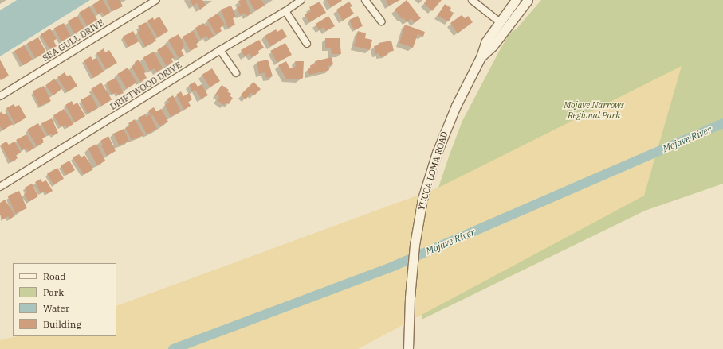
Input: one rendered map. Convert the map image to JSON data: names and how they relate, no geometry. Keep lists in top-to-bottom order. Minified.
{"streets":{"main road":["YUCCA LOMA ROAD"],"street":["SEA GULL DRIVE","DRIFTWOOD DRIVE"]},"water":["Mojave River"],"parks":["Mojave Narrows Regional Park"],"legend":["Road","Park","Water","Building"]}
